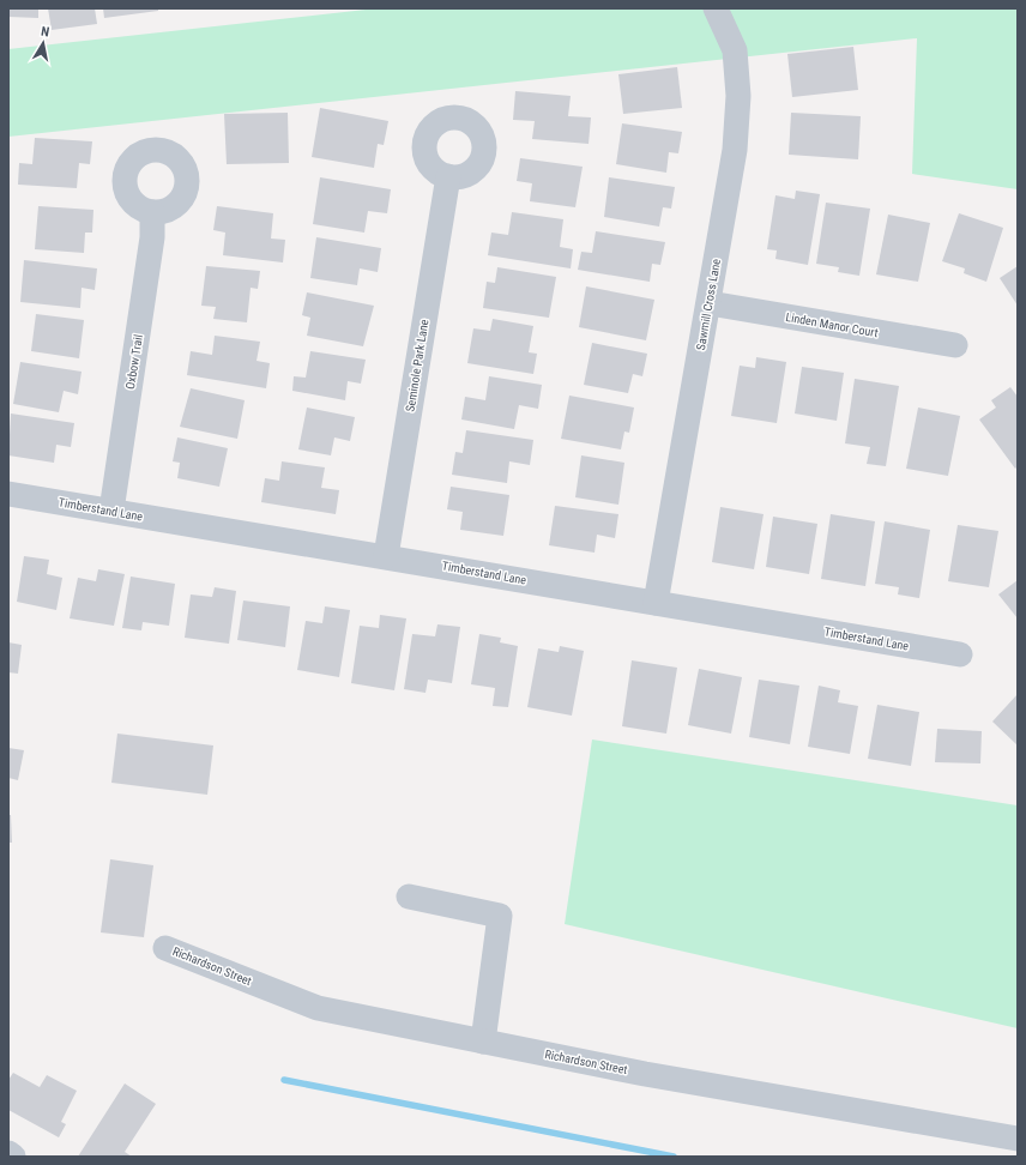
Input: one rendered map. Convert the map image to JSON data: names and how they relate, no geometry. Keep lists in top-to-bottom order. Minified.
{"streets":{"street":["Sawmill Cross Lane","Linden Manor Court","Oxbow Trail","Seminole Park Lane","Timberstand Lane","Richardson Street"]},"crossings":[["Sawmill Cross Lane","Linden Manor Court"],["Sawmill Cross Lane","Timberstand Lane"],["Oxbow Trail","Timberstand Lane"],["Seminole Park Lane","Timberstand Lane"]],"north":"top"}
